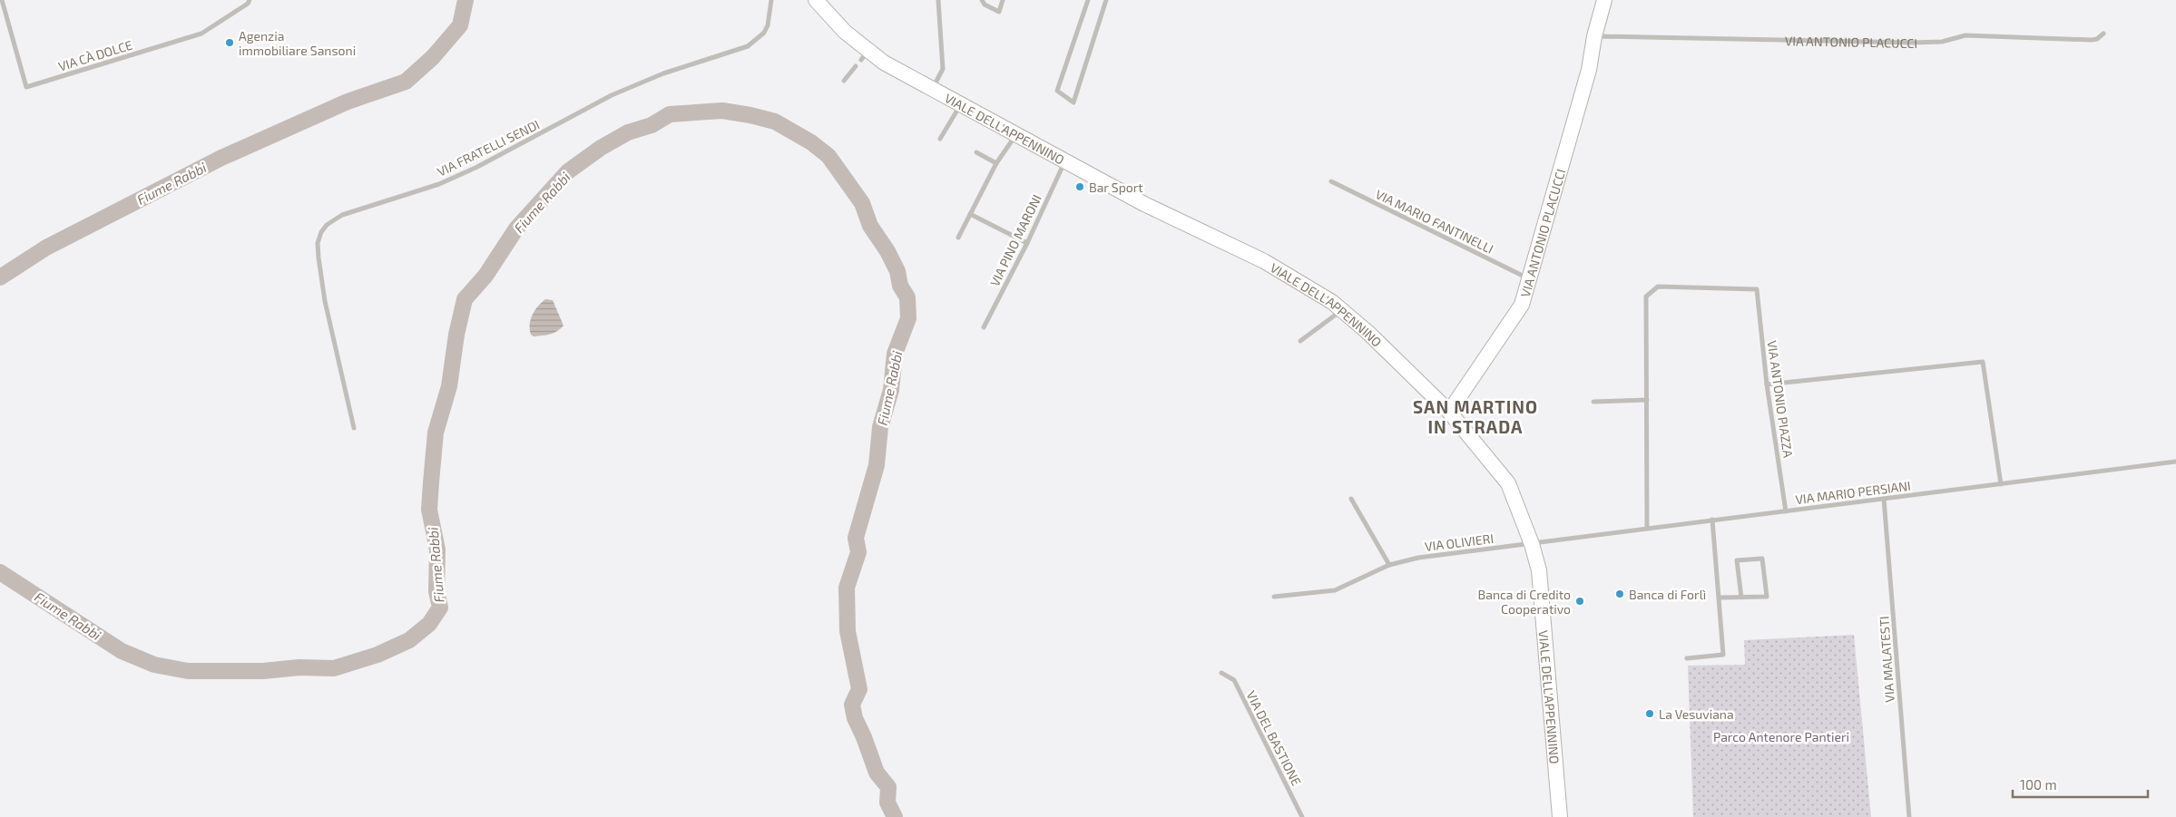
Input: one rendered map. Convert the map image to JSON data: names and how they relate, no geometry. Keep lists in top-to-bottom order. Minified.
{"streets":{"main road":["VIA ANTONIO PLACUCCI","VIALE DELL'APPENNINO"],"street":["VIA CÀ DOLCE","VIA FRATELLI SENDI","VIA MARIO FANTINELLI","VIA PINO MARONI","VIA ANTONIO PIAZZA","VIA MARIO PERSIANI","VIA OLIVIERI","VIA MALATESTI","VIA DEL BASTIONE"]},"crossings":[["VIA ANTONIO PLACUCCI","VIALE DELL'APPENNINO"],["VIA ANTONIO PLACUCCI","VIA MARIO FANTINELLI"],["VIALE DELL'APPENNINO","VIA PINO MARONI"],["VIALE DELL'APPENNINO","VIA MARIO PERSIANI"],["VIALE DELL'APPENNINO","VIA OLIVIERI"],["VIA ANTONIO PIAZZA","VIA MARIO PERSIANI"],["VIA MARIO PERSIANI","VIA OLIVIERI"],["VIA MARIO PERSIANI","VIA MALATESTI"]],"districts":["SAN MARTINO IN STRADA"],"water":["Fiume Rabbi"],"parks":["Parco Antenore Pantieri"],"places":["Agenzia immobiliare Sansoni","Bar Sport","Banca di Forlì","Banca di Credito Cooperativo","La Vesuviana"],"scale_bar":"100 m"}
